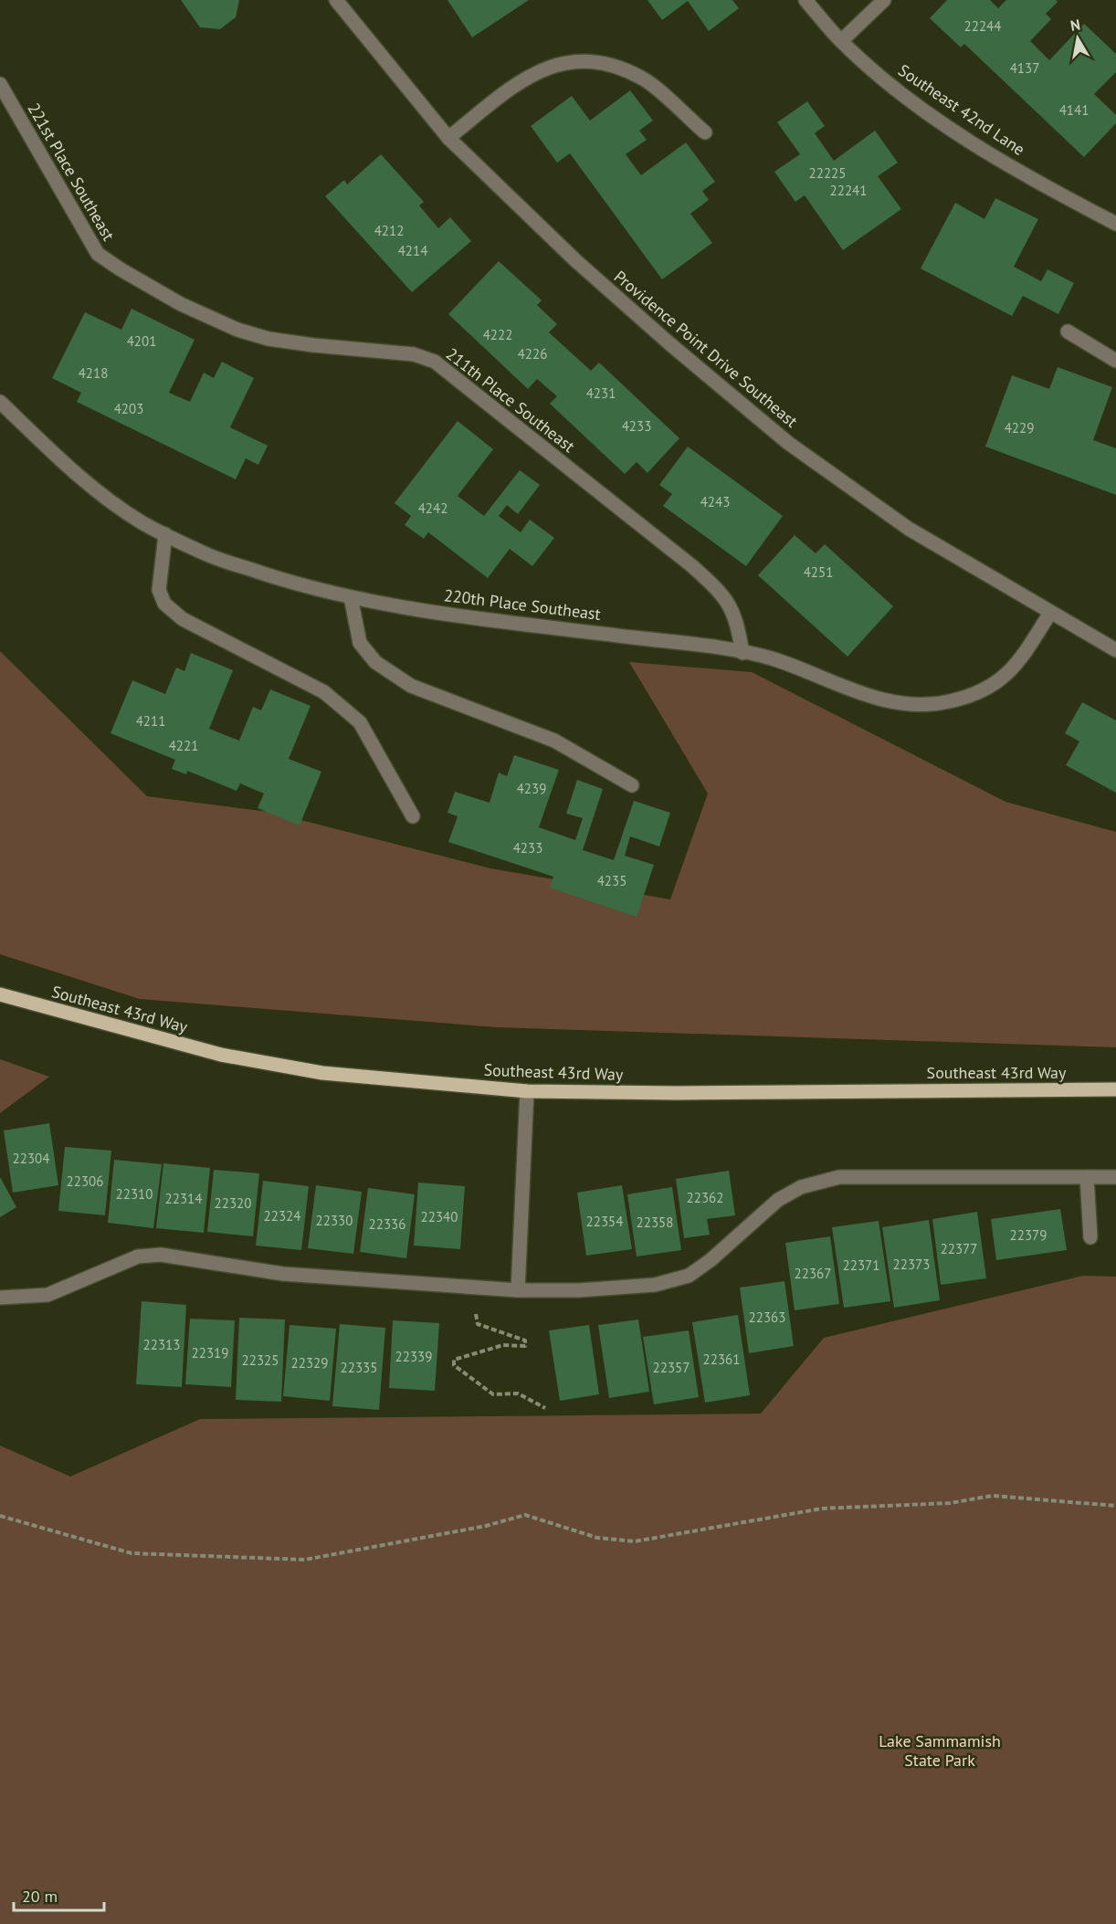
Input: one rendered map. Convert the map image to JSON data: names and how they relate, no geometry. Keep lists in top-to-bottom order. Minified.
{"streets":{"main road":["Southeast 43rd Way"],"street":["Southeast 42nd Lane","221st Place Southeast","Providence Point Drive Southeast","211th Place Southeast","220th Place Southeast"]},"crossings":[["221st Place Southeast","211th Place Southeast"],["Providence Point Drive Southeast","220th Place Southeast"],["211th Place Southeast","220th Place Southeast"]],"parks":["Lake Sammamish State Park"],"house_numbers":["22244","4137","4141","22225","22241","4212","4214","4222","4201","4226","4218","4231","4203","4233","4229","4243","4242","4251","4211","4221","4239","4233","4235","22304","22306","22310","22362","22314","22320","22324","22340","22330","22354","22358","22336","22379","22377","22373","22371","22367","22363","22313","22319","22339","22361","22325","22329","22335","22357"],"scale_bar":"20 m","north":"top"}
